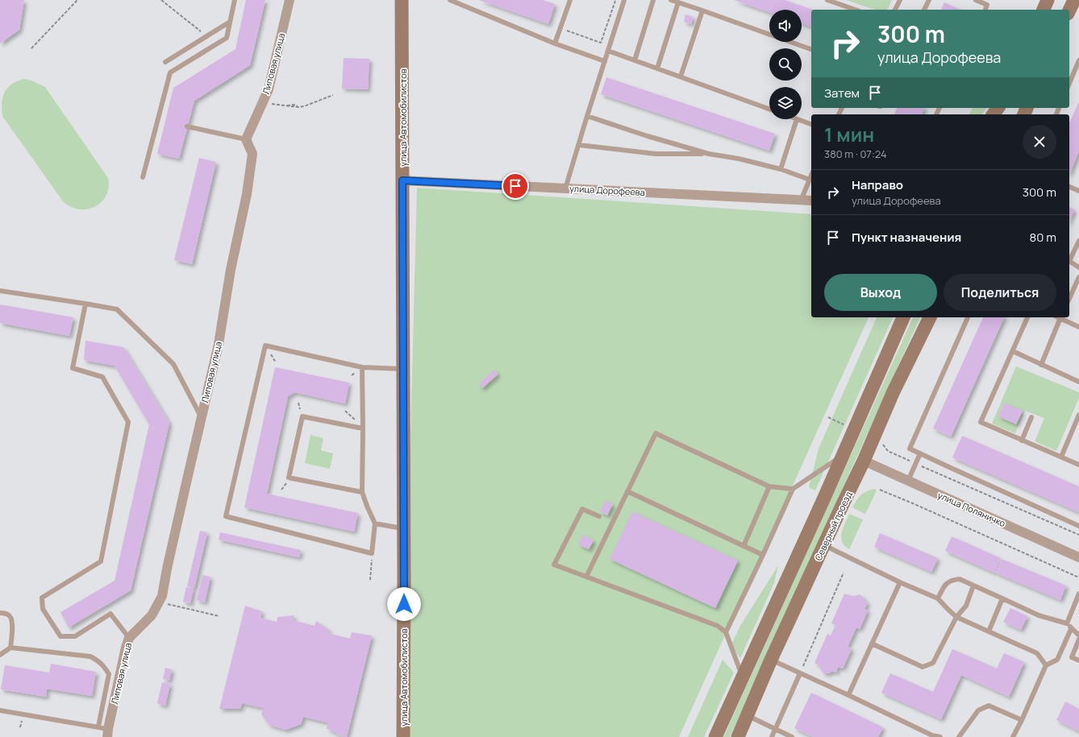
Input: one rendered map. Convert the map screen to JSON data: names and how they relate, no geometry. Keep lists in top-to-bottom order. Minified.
{"streets":{"main road":["улица Автомобилистов","Северный проезд"],"street":["Липовая улица","улица Дорофеева","улица Поляничко"]},"crossings":[["улица Автомобилистов","улица Дорофеева"],["улица Поляничко","Северный проезд"]],"page":{"turn":["300 m","улица Дорофеева"],"then":"Затем","heading":["1 мин","380 m · 07:24"],"list":[{"name":"Направо","note":"улица Дорофеева","value":"300 m"},{"name":"Пункт назначения","value":"80 m"}],"buttons":["Выход","Поделиться"]}}
